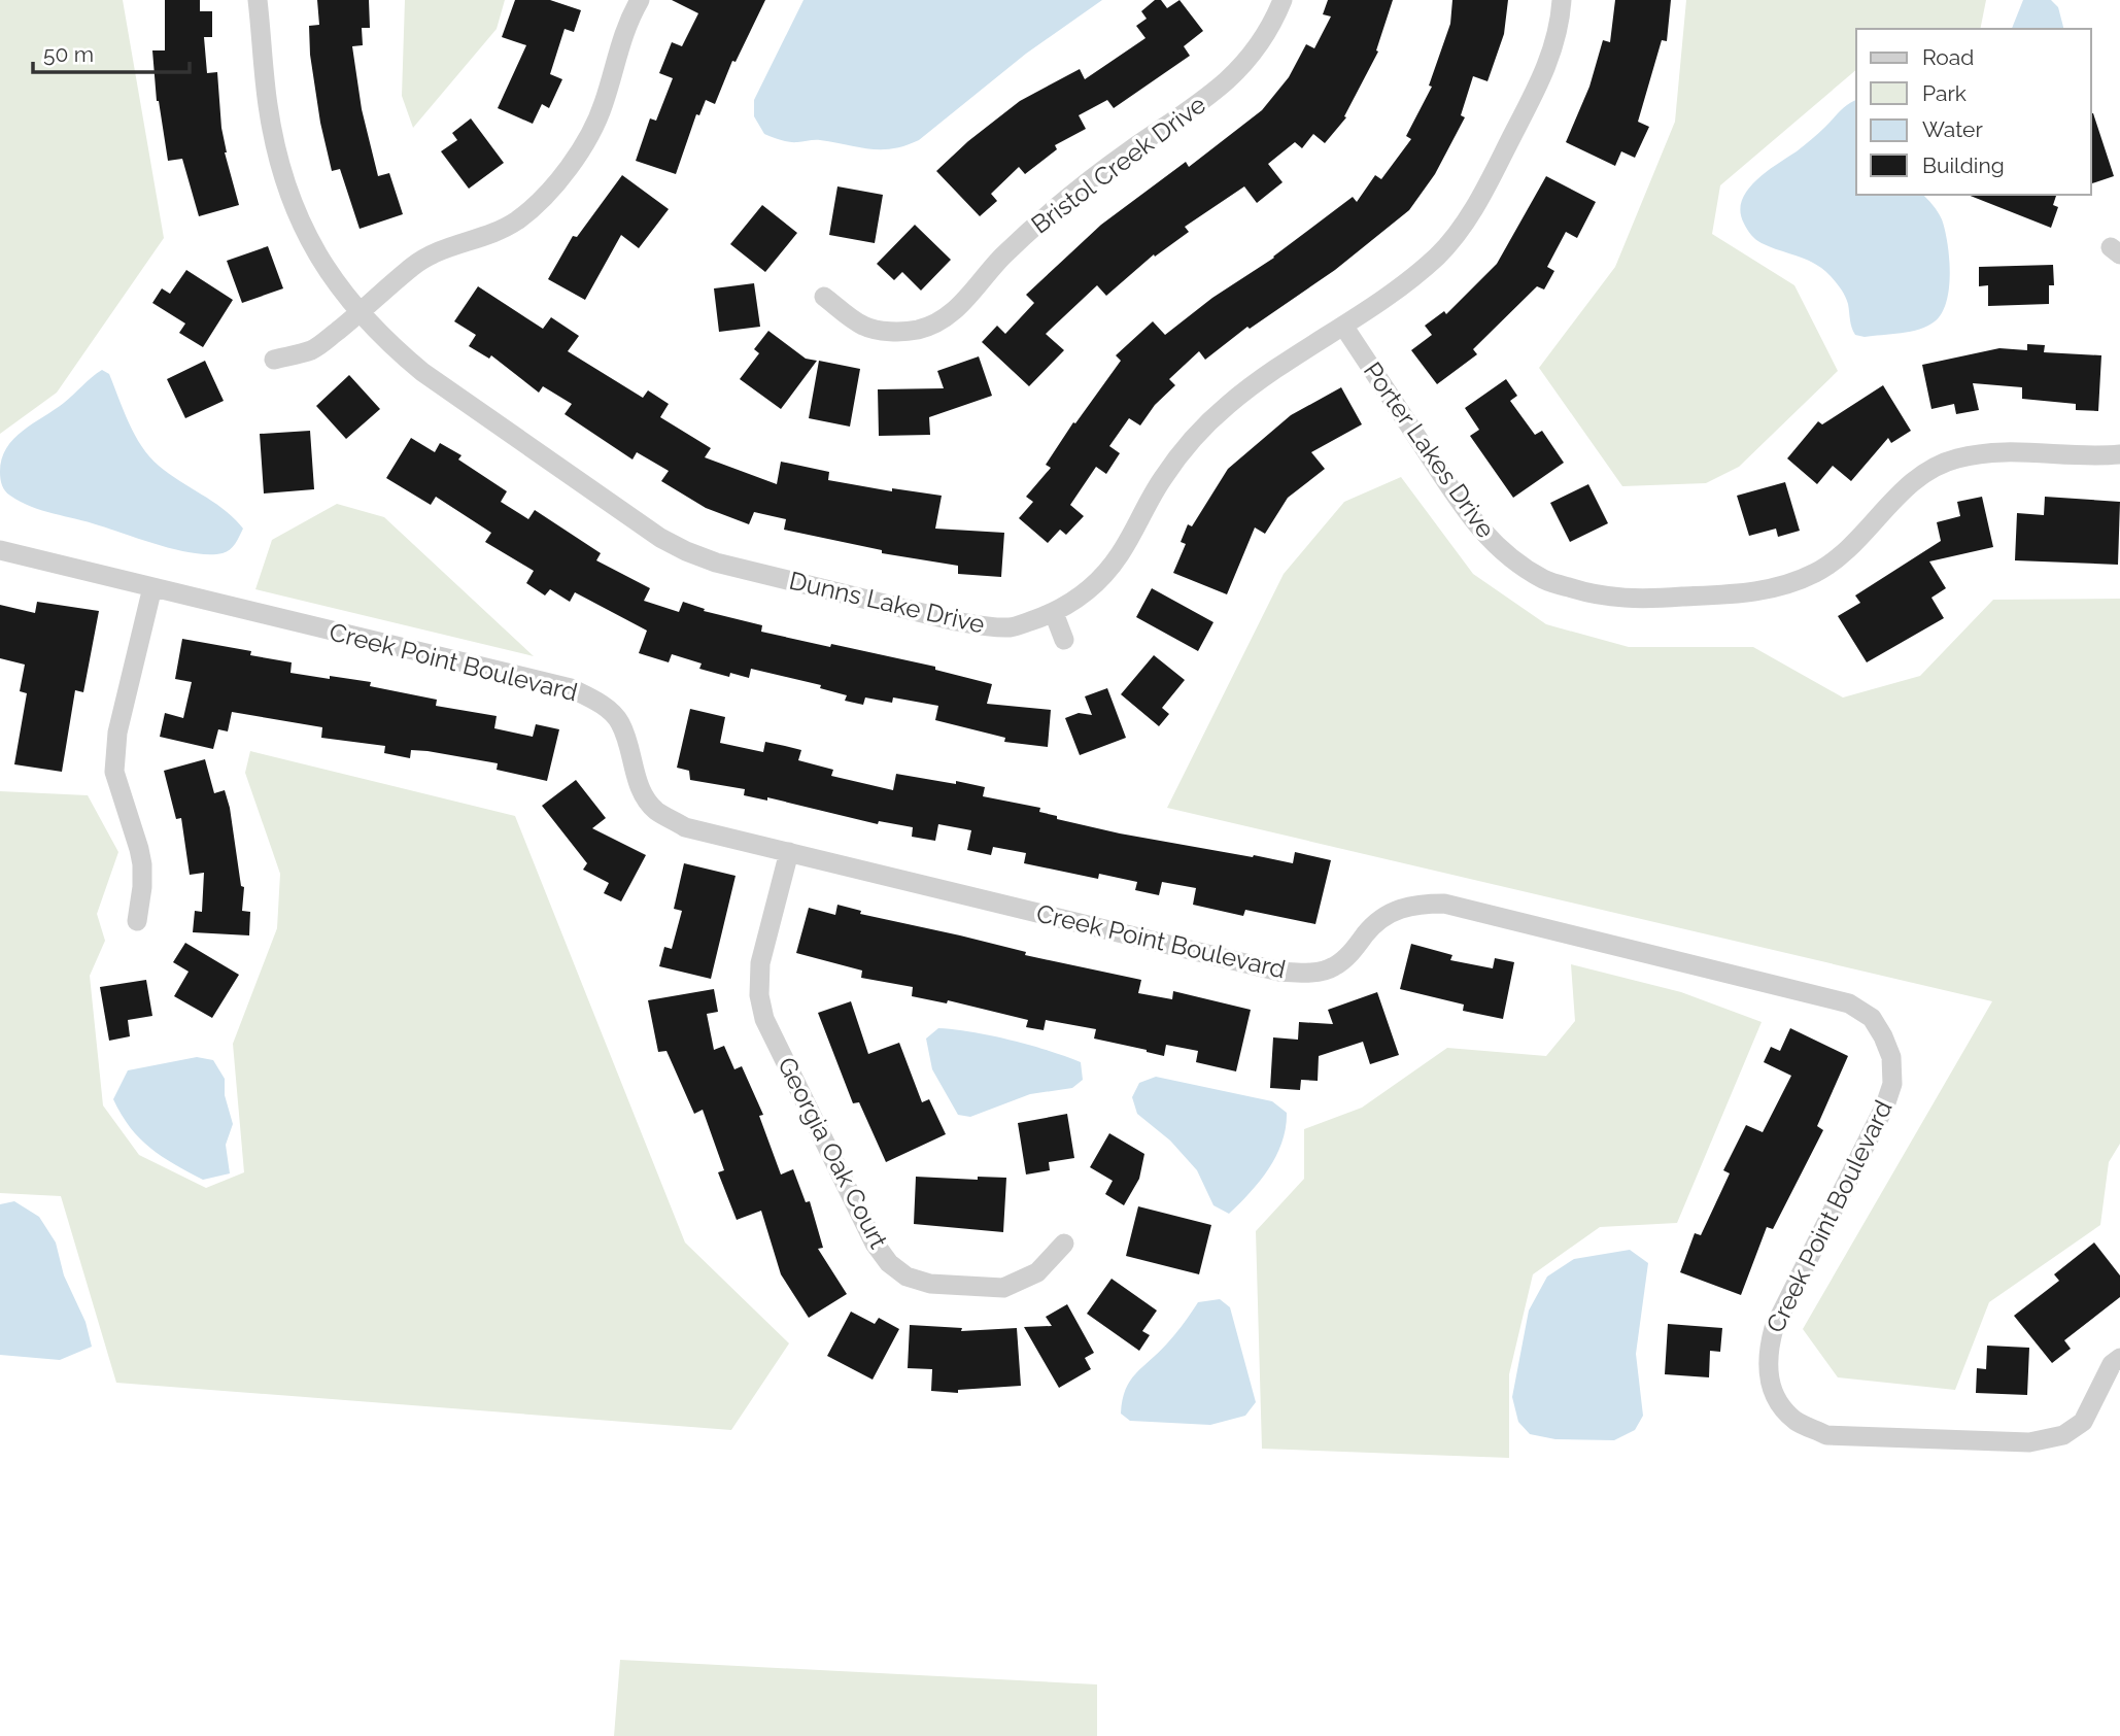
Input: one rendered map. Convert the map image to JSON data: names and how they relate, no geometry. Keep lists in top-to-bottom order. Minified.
{"streets":{"street":["Bristol Creek Drive","Porter Lakes Drive","Dunns Lake Drive","Creek Point Boulevard","Georgia Oak Court"]},"crossings":[["Porter Lakes Drive","Dunns Lake Drive"],["Creek Point Boulevard","Georgia Oak Court"]],"legend":["Road","Park","Water","Building"],"scale_bar":"50 m"}
